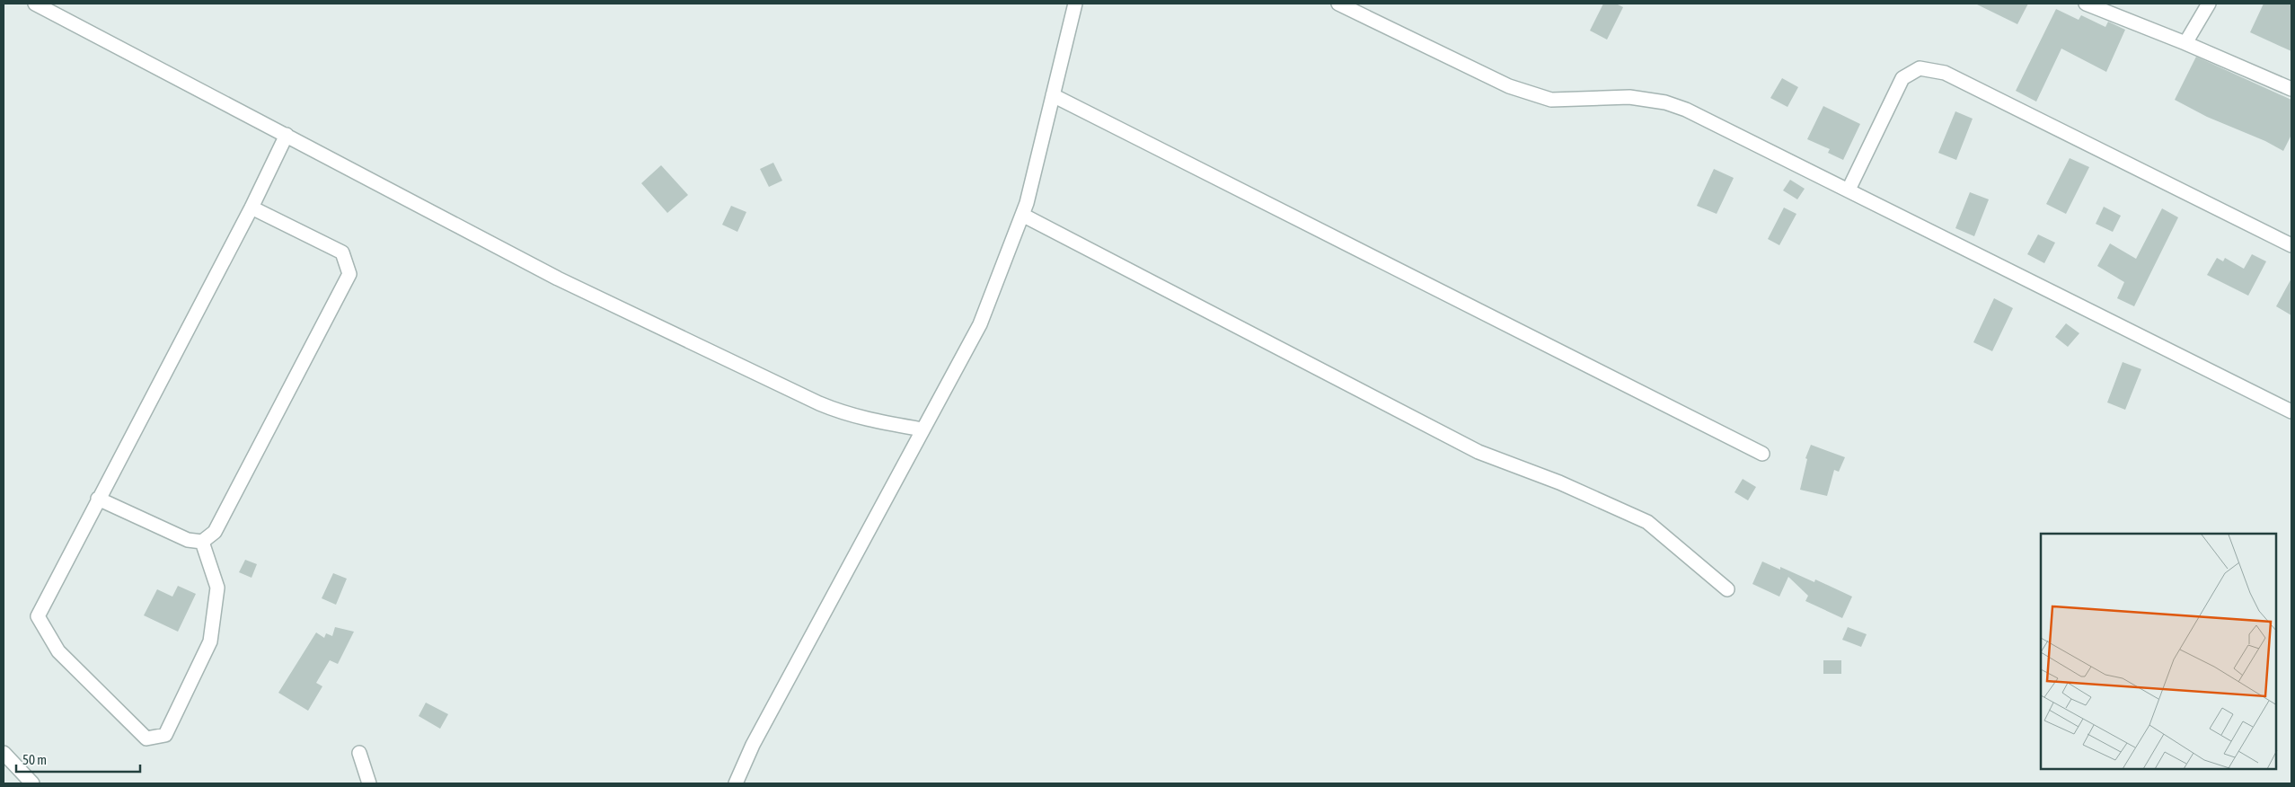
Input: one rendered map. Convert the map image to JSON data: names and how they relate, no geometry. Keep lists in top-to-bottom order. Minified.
{"scale_bar":"50 m"}
